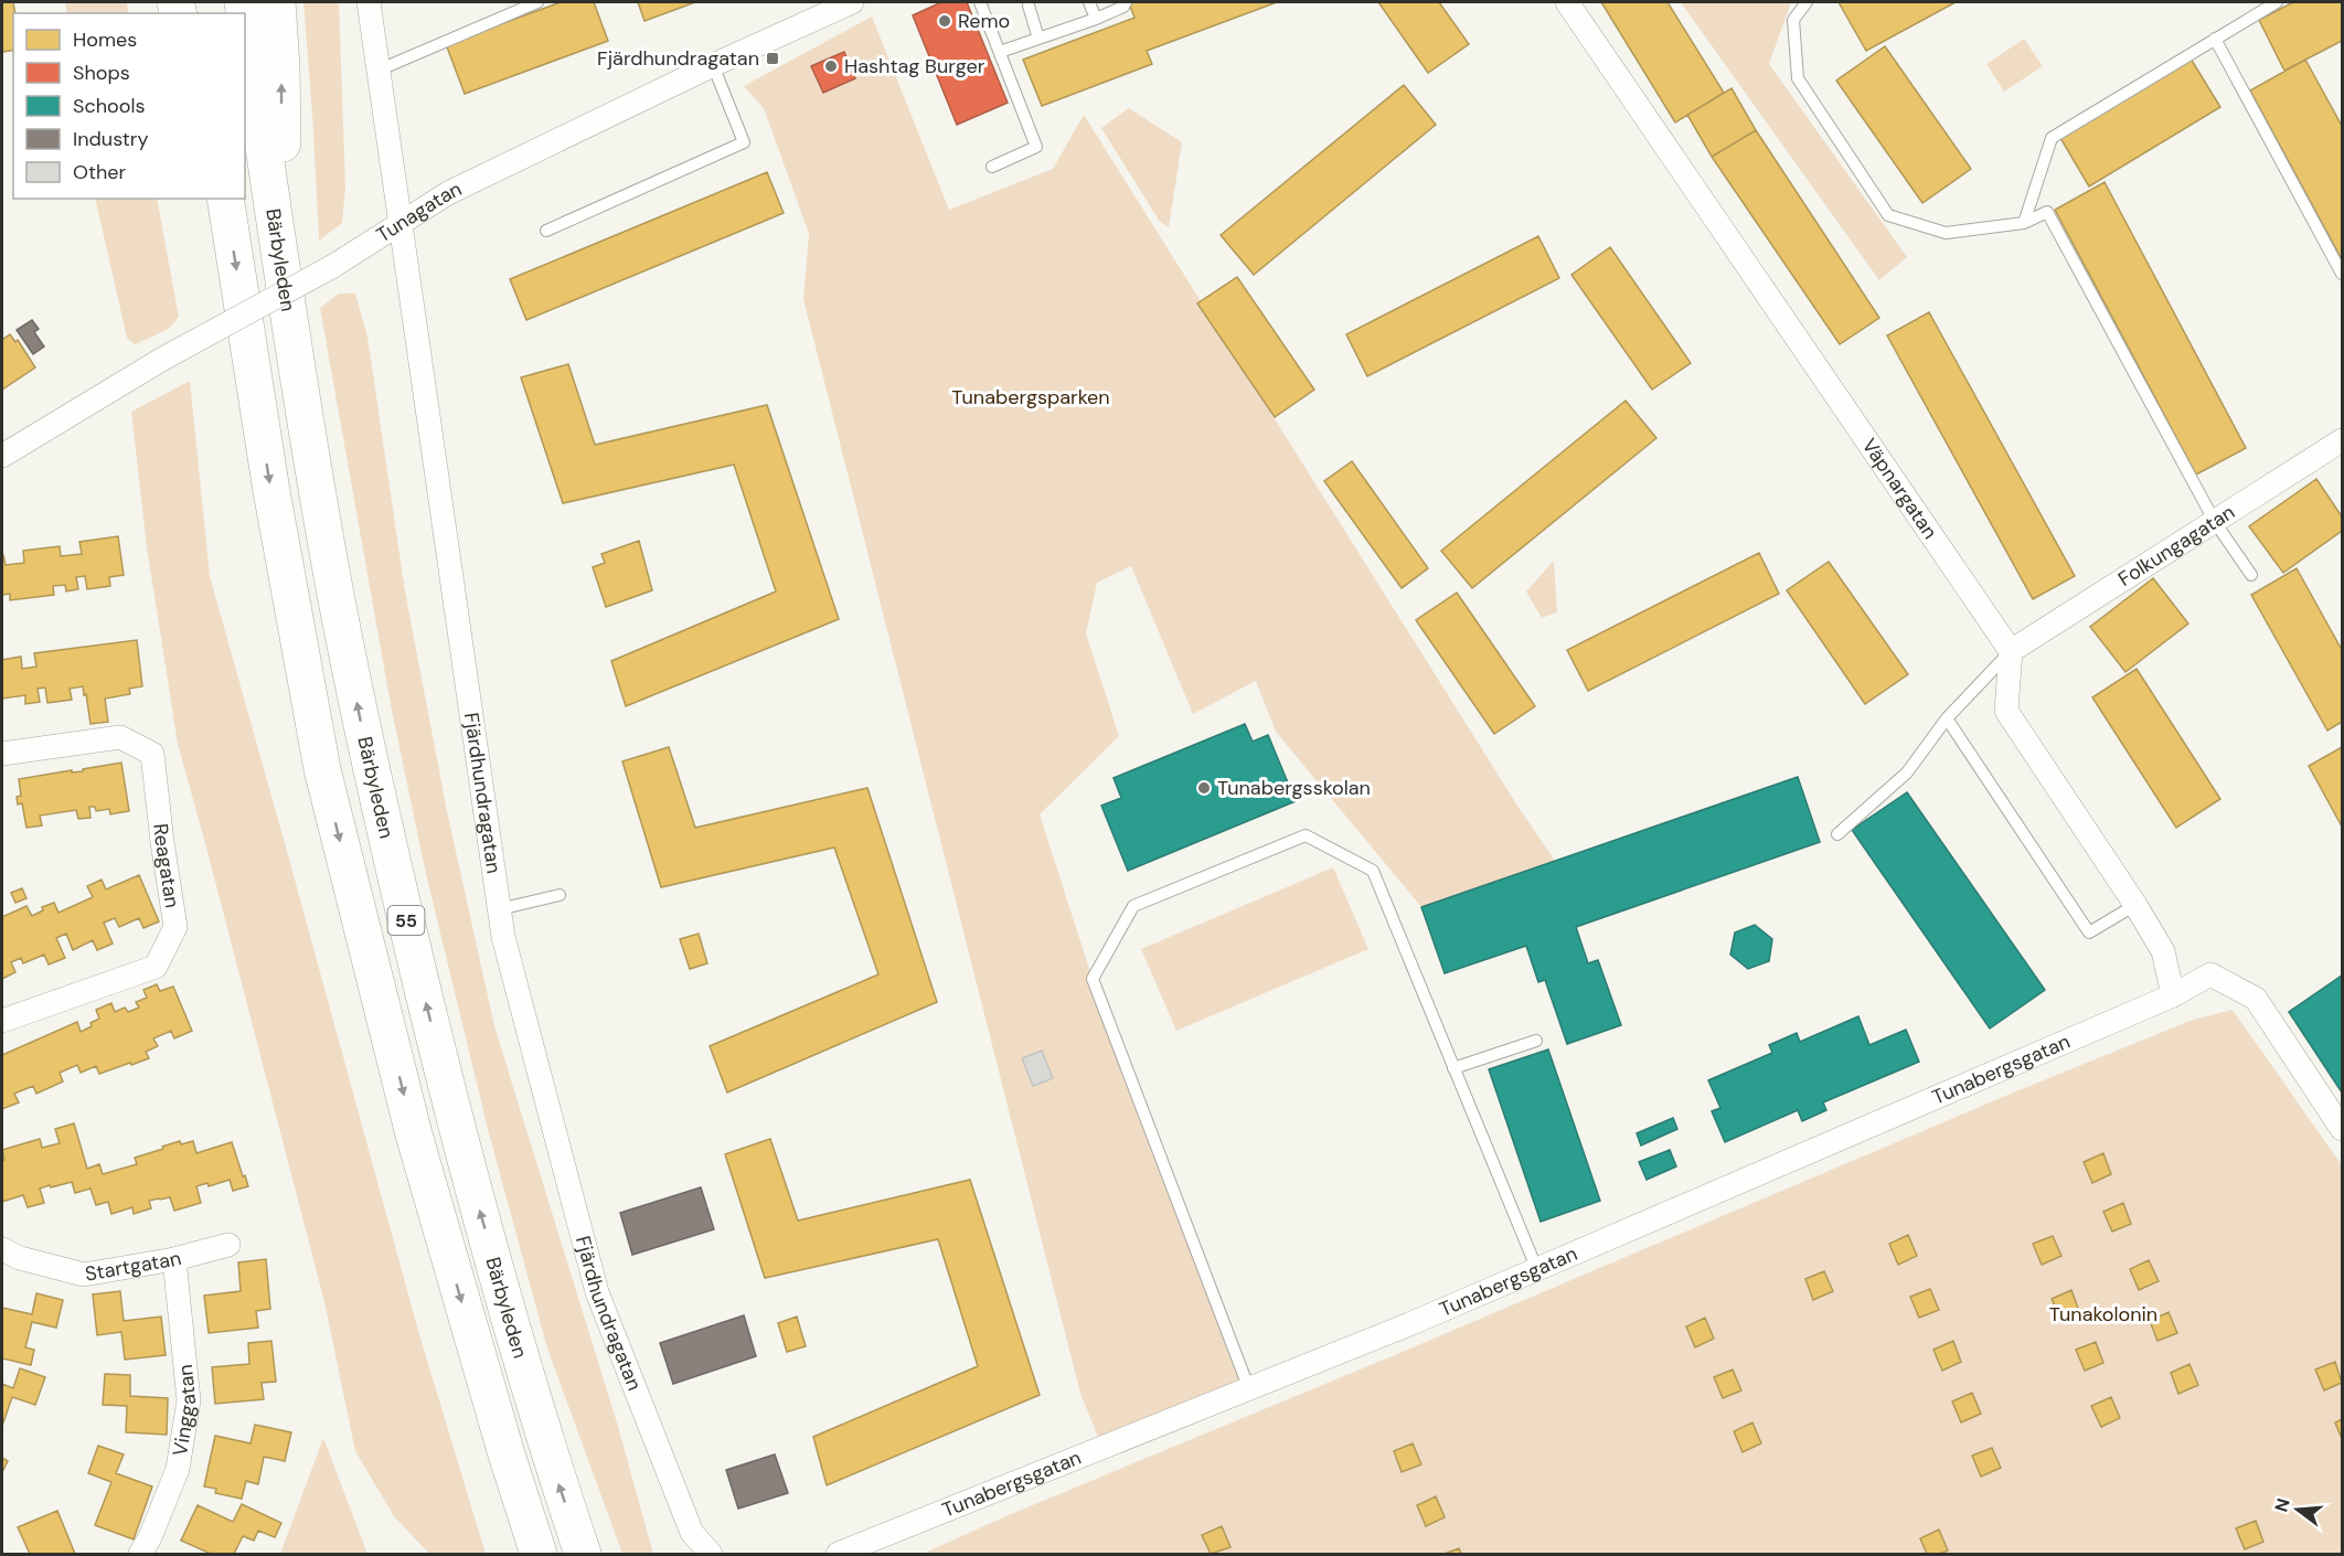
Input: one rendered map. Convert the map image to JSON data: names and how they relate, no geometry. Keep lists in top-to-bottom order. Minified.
{"streets":{"main road":["Bärbyleden","55"],"street":["Tunagatan","Väpnargatan","Folkungagatan","Fjärdhundragatan","Reagatan","Tunabergsgatan","Startgatan","Vinggatan"]},"crossings":[["Tunagatan","Fjärdhundragatan"],["Väpnargatan","Folkungagatan"],["Startgatan","Vinggatan"]],"parks":["Tunabergsparken","Tunakolonin"],"places":{"other":["Remo","Hashtag Burger","Tunabergsskolan"],"transit":["Fjärdhundragatan"]},"legend":["Homes","Shops","Schools","Industry","Other"],"north":"left"}
